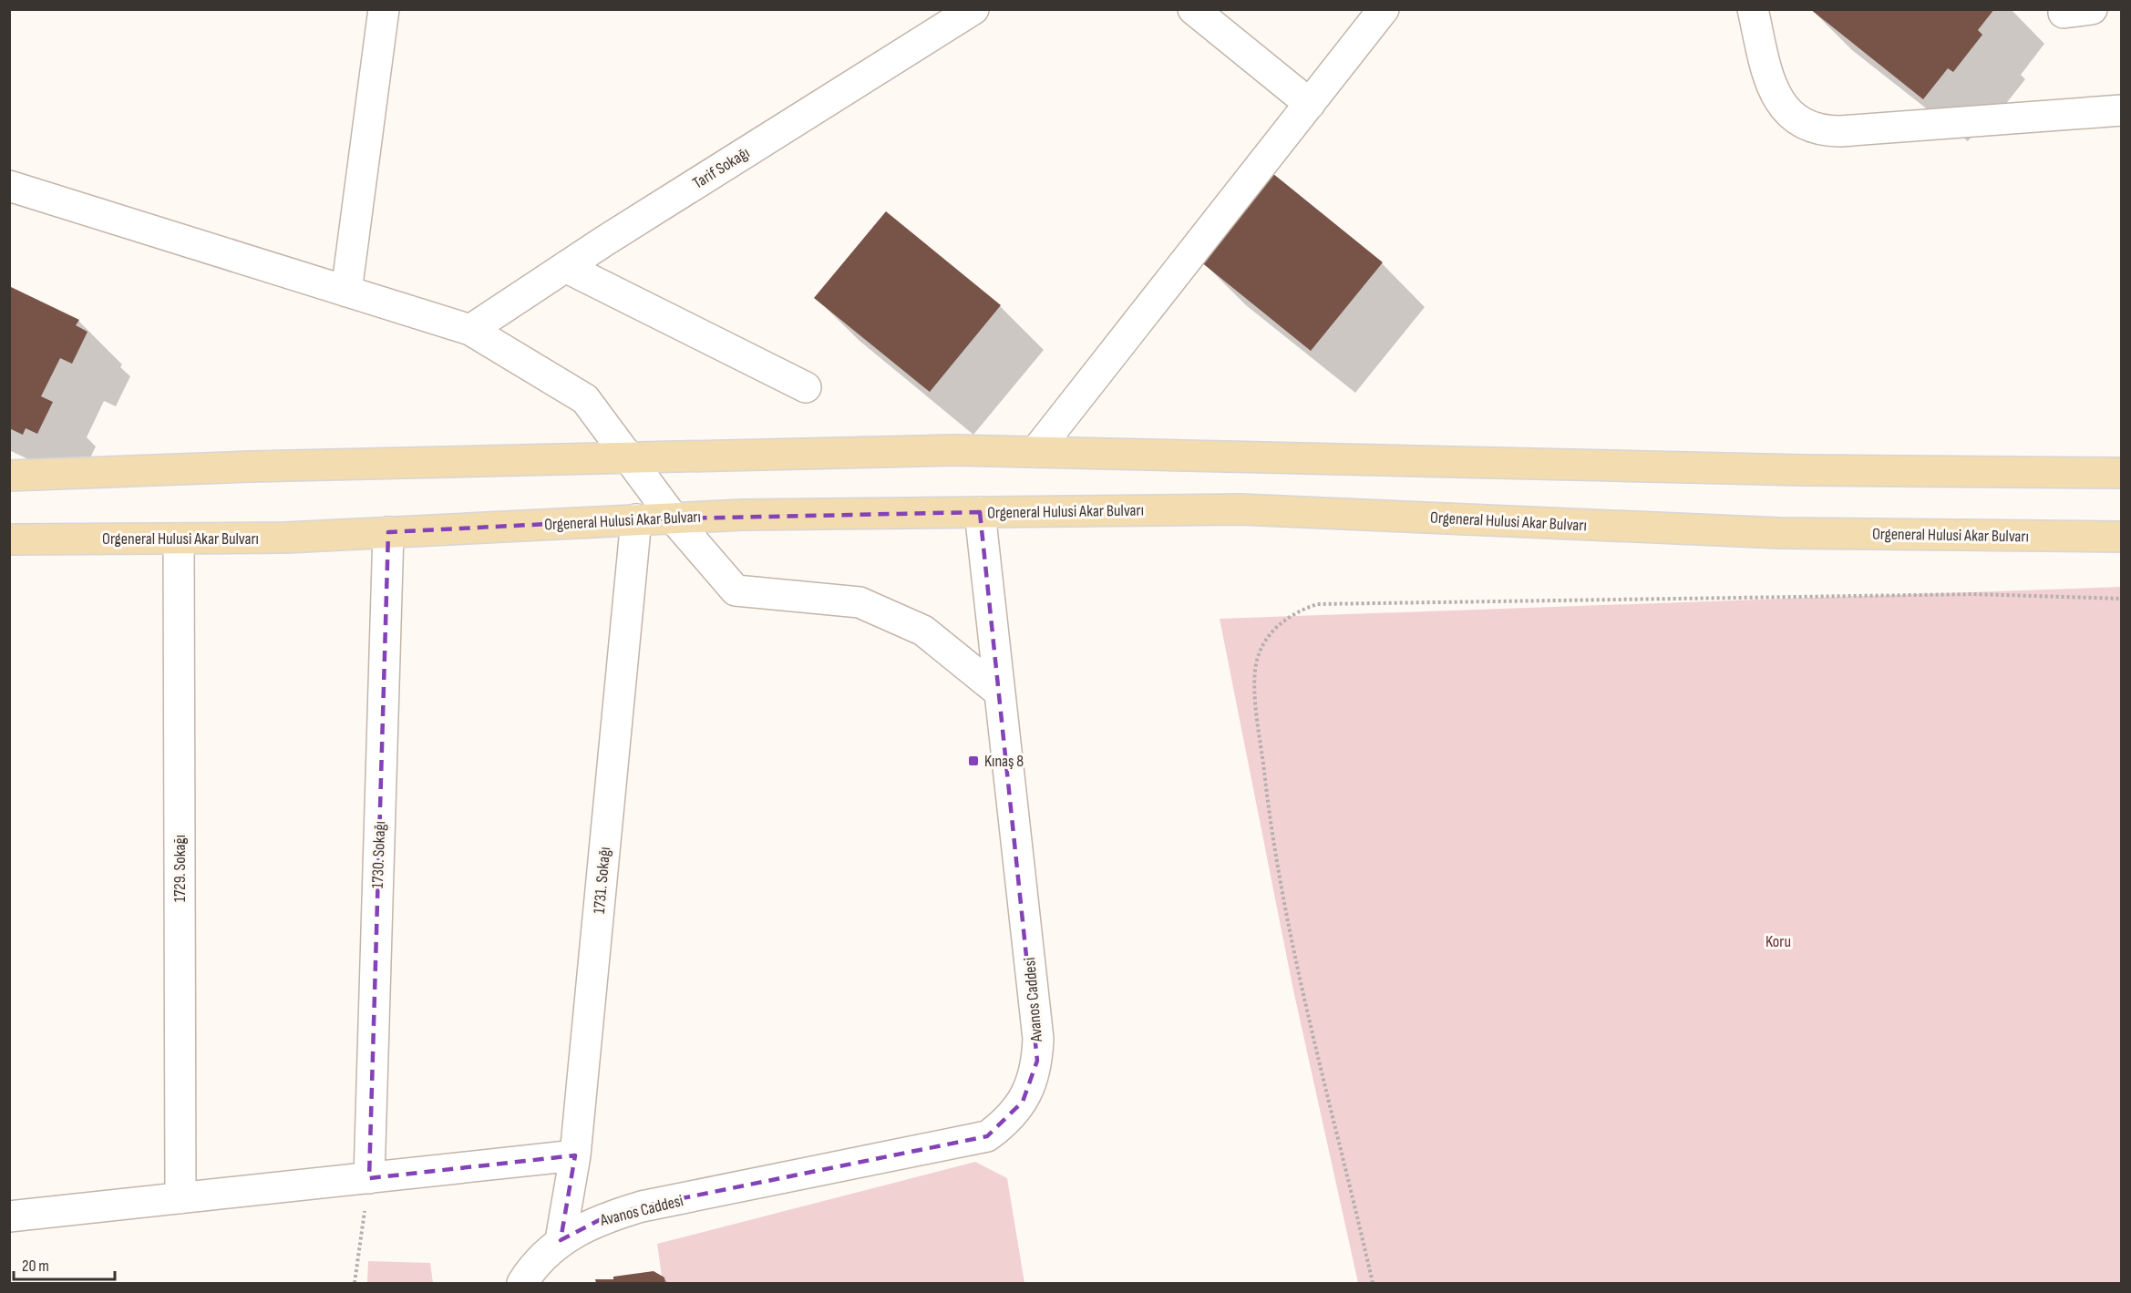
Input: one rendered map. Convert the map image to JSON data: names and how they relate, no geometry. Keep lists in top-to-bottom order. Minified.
{"streets":{"main road":["Orgeneral Hulusi Akar Bulvarı"],"street":["Tarif Sokağı","1730. Sokağı","1729. Sokağı","1731. Sokağı","Avanos Caddesi"]},"crossings":[["Orgeneral Hulusi Akar Bulvarı","1730. Sokağı"],["Orgeneral Hulusi Akar Bulvarı","1729. Sokağı"],["Orgeneral Hulusi Akar Bulvarı","1731. Sokağı"],["Orgeneral Hulusi Akar Bulvarı","Avanos Caddesi"],["1731. Sokağı","Avanos Caddesi"]],"parks":["Koru"],"places":{"transit":["Kınaş 8"]},"scale_bar":"20 m"}
